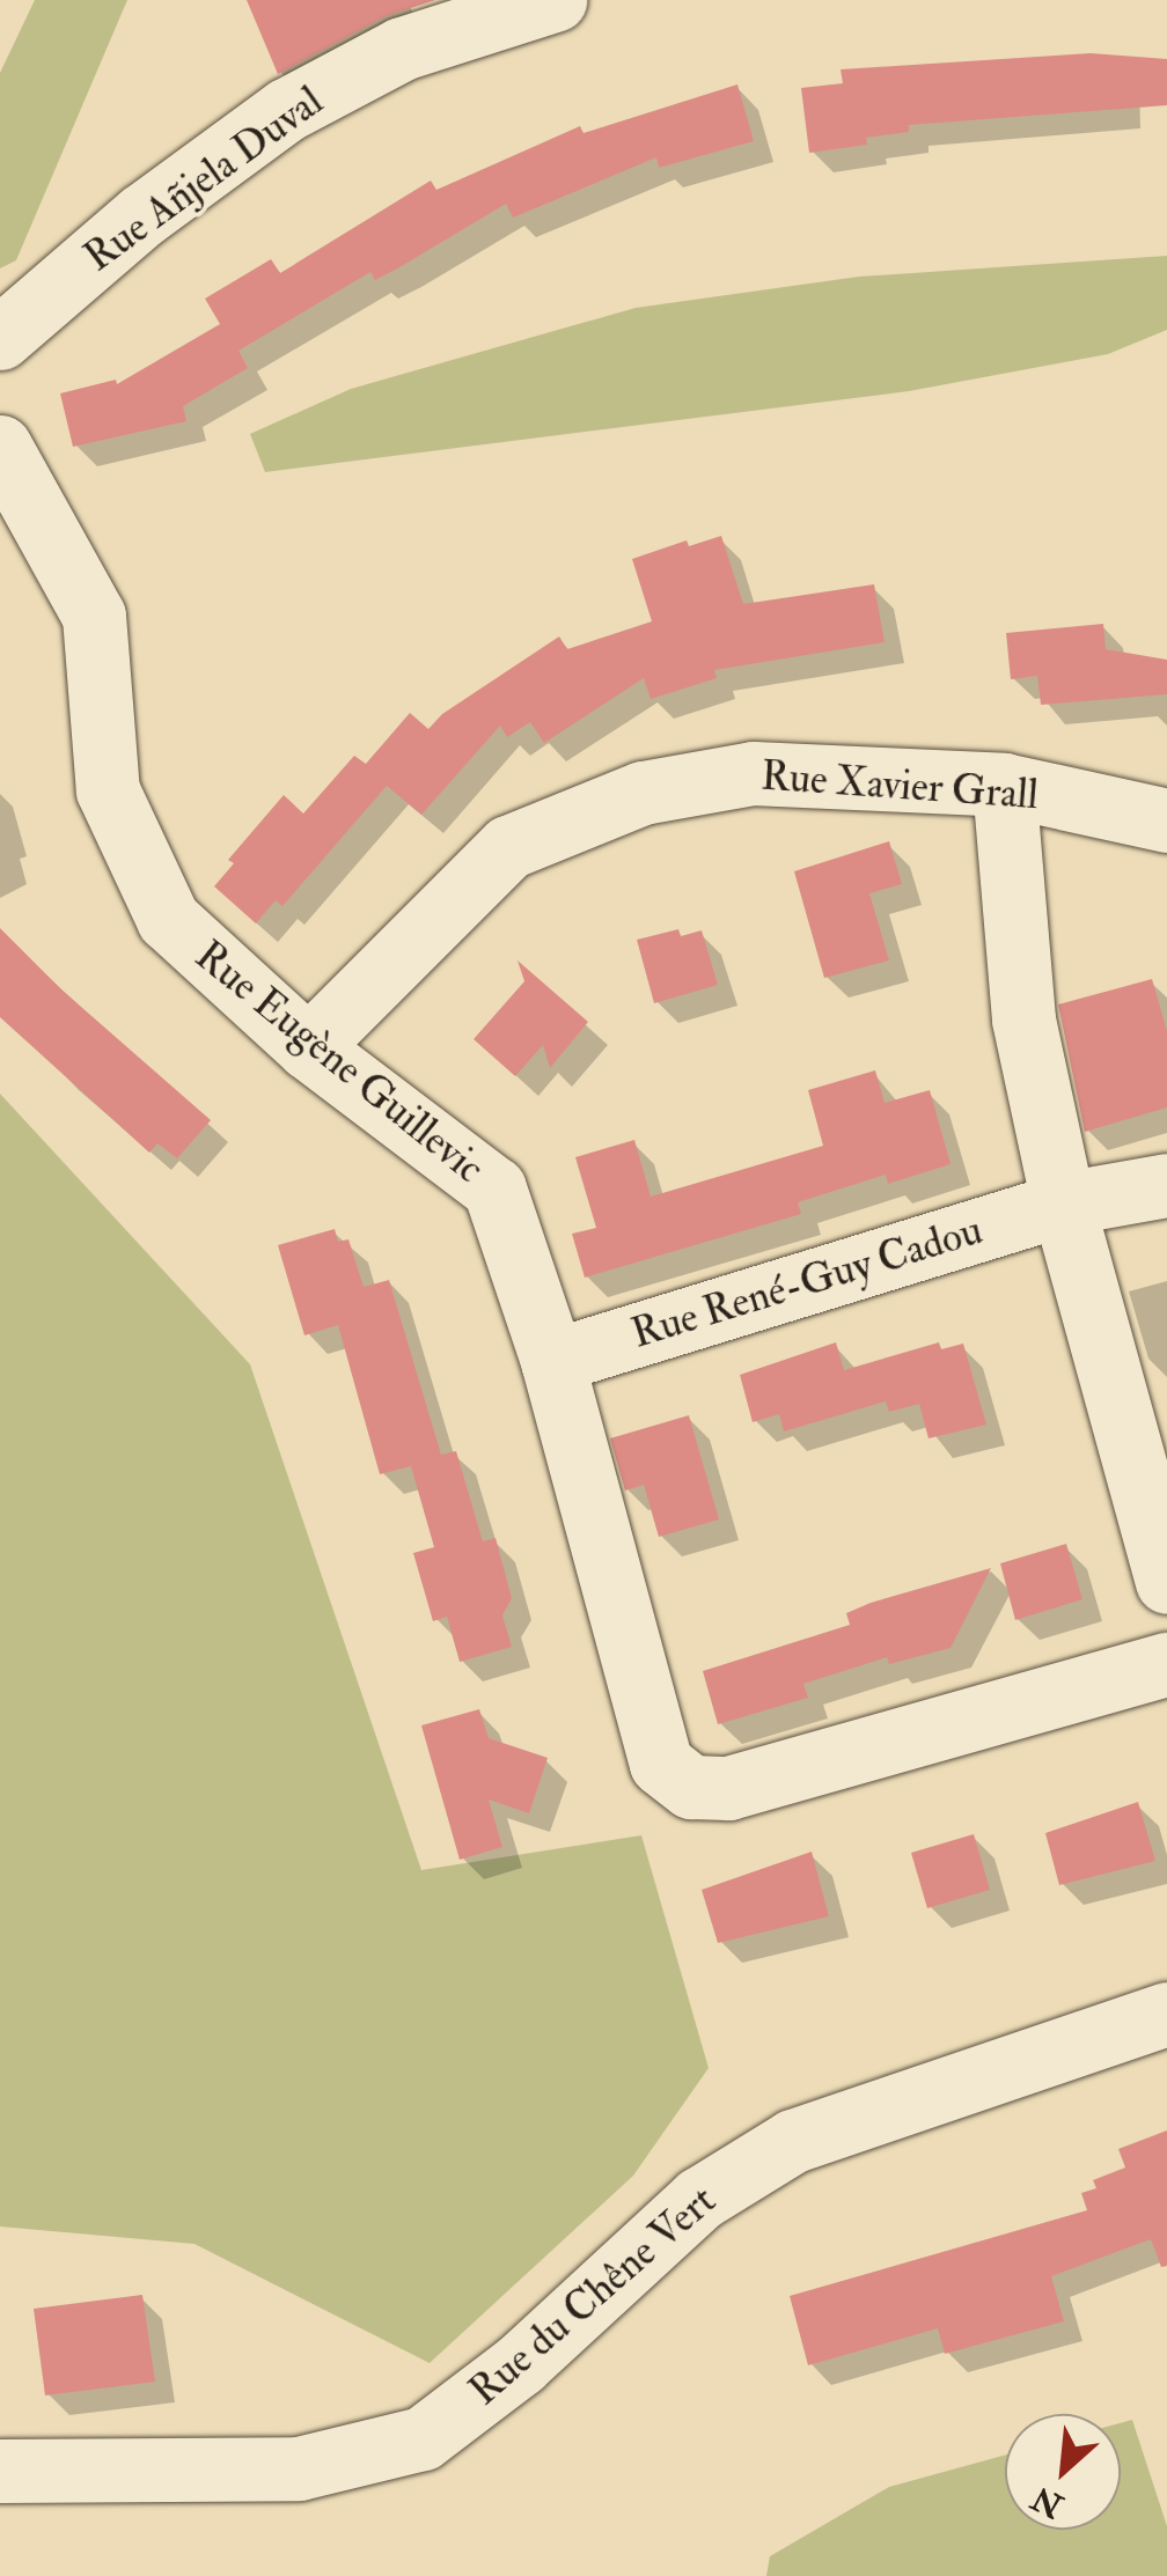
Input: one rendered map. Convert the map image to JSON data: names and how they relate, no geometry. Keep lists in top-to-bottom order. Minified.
{"streets":{"street":["Rue Añjela Duval","Rue Xavier Grall","Rue Eugène Guillevic","Rue René-Guy Cadou","Rue du Chêne Vert"]},"crossings":[["Rue Xavier Grall","Rue Eugène Guillevic"],["Rue Eugène Guillevic","Rue René-Guy Cadou"]],"north":"bottom left"}
